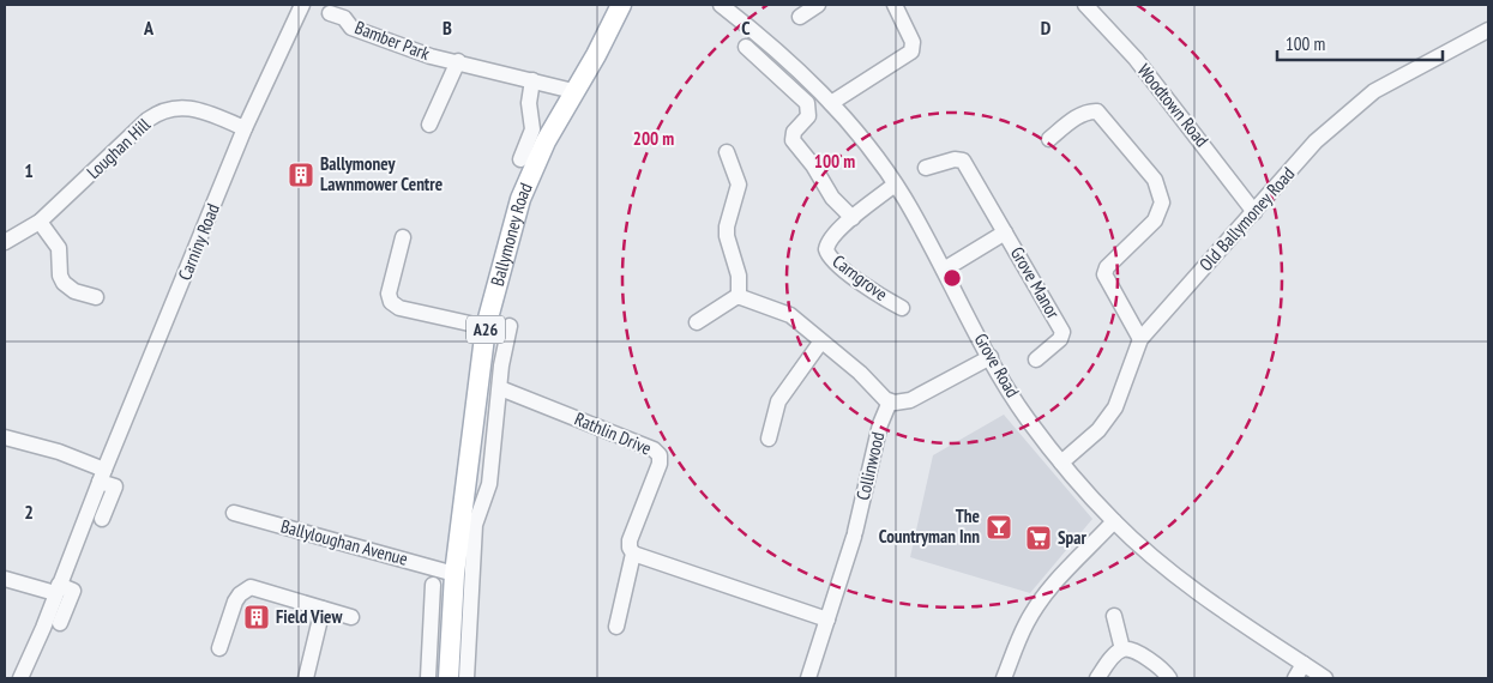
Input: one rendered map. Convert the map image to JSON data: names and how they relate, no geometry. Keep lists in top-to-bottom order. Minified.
{"streets":{"main road":["Ballymoney Road","A26"],"street":["Bamber Park","Woodtown Road","Loughan Hill","Old Ballymoney Road","Carniny Road","Carngrove","Grove Manor","Grove Road","Rathlin Drive","Collinwood","Ballyloughan Avenue"]},"crossings":[["Bamber Park","Ballymoney Road"],["Woodtown Road","Old Ballymoney Road"],["Loughan Hill","Carniny Road"],["Old Ballymoney Road","Grove Road"],["Ballymoney Road","Ballyloughan Avenue"],["Carngrove","Grove Road"],["Grove Manor","Grove Road"]],"places":{"building":["Ballymoney Lawnmower Centre","Field View"],"bar":["The Countryman Inn"],"supermarket":["Spar"]},"scale_bar":"100 m","grid":{"columns":["A","B","C","D"],"rows":["1","2"]},"rings":["200 m","100 m"]}
